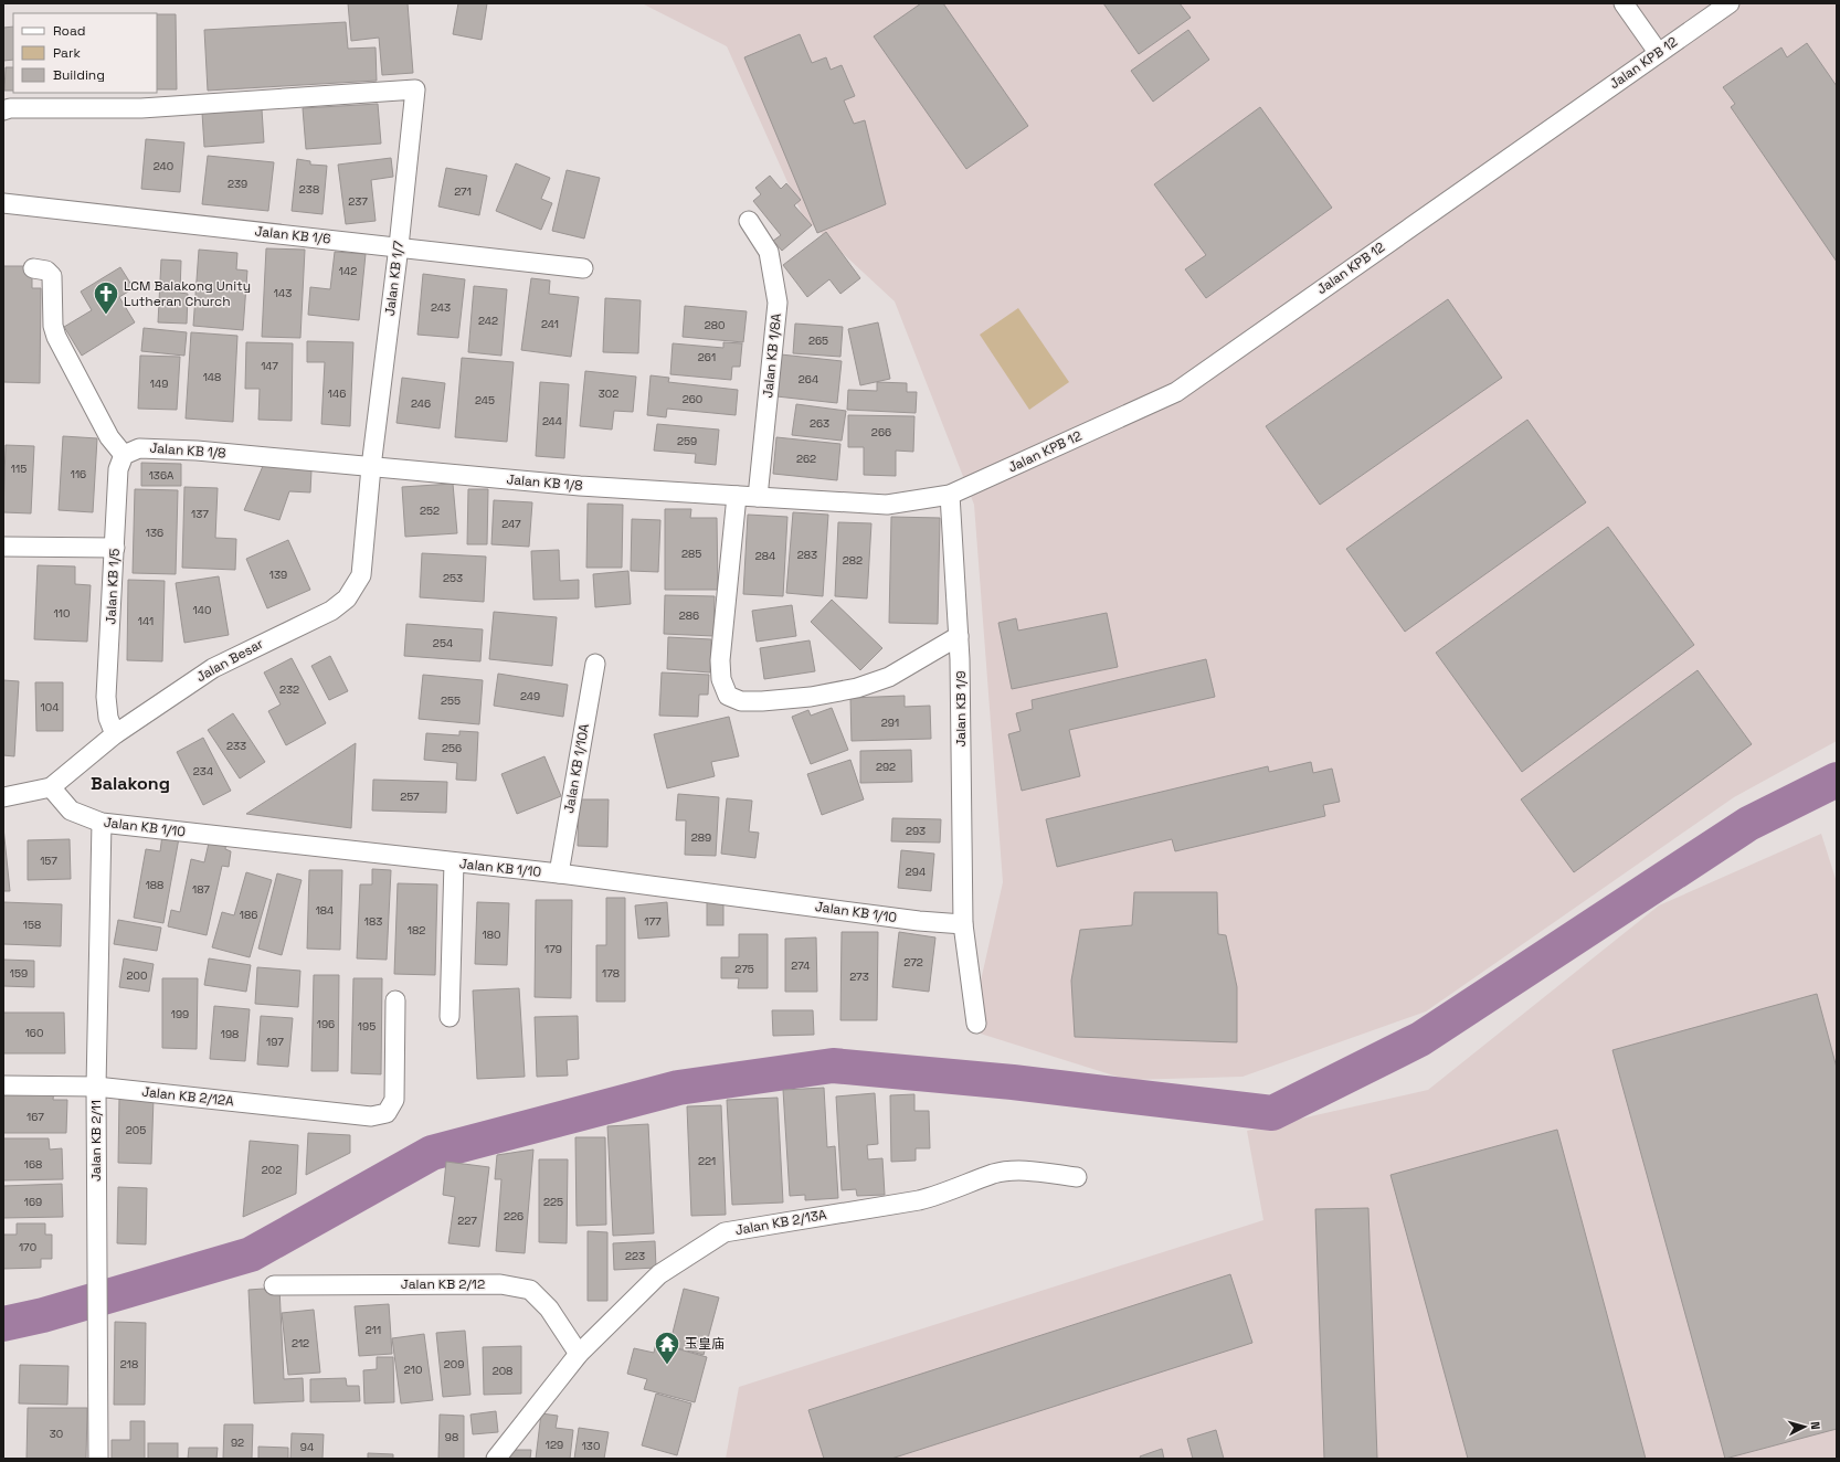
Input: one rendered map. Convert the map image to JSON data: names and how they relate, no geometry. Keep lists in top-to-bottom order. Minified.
{"streets":{"street":["Jalan KPB 12","Jalan KB 1/6","Jalan KB 1/7","Jalan KB 1/8A","Jalan KB 1/8","Jalan KB 1/5","Jalan Besar","Jalan KB 1/9","Jalan KB 1/10A","Jalan KB 1/10","Jalan KB 2/12A","Jalan KB 2/11","Jalan KB 2/13A","Jalan KB 2/12"]},"crossings":[["Jalan KPB 12","Jalan KB 1/8"],["Jalan KPB 12","Jalan KB 1/9"],["Jalan KB 1/6","Jalan KB 1/7"],["Jalan KB 1/7","Jalan KB 1/8"],["Jalan KB 1/7","Jalan Besar"],["Jalan KB 1/8A","Jalan KB 1/8"],["Jalan KB 1/8","Jalan KB 1/5"],["Jalan KB 1/8","Jalan Besar"],["Jalan KB 1/8","Jalan KB 1/9"],["Jalan KB 1/5","Jalan Besar"],["Jalan Besar","Jalan KB 1/10"],["Jalan KB 1/9","Jalan KB 1/10"],["Jalan KB 1/10A","Jalan KB 1/10"],["Jalan KB 1/10","Jalan KB 2/11"],["Jalan KB 2/12A","Jalan KB 2/11"],["Jalan KB 2/13A","Jalan KB 2/12"]],"districts":["Balakong"],"places":{"church":["LCM Balakong Unity Lutheran Church"],"temple":["玉皇庙"]},"house_numbers":["240","239","238","271","237","142","143","243","242","241","280","265","261","147","148","264","149","146","302","260","245","246","244","263","266","259","262","115","116","136A","252","137","247","136","285","283","284","282","139","253","140","110","286","141","254","232","249","255","104","291","233","256","292","234","257","293","289","157","294","188","187","184","186","183","177","158","182","180","179","272","274","275","159","178","200","273","199","196","195","160","198","197","167","205","221","168","202","169","225","226","227","170","223","211","212","218","209","210","208","30","98","92","129","130","94"],"legend":["Road","Park","Building"],"north":"right"}
